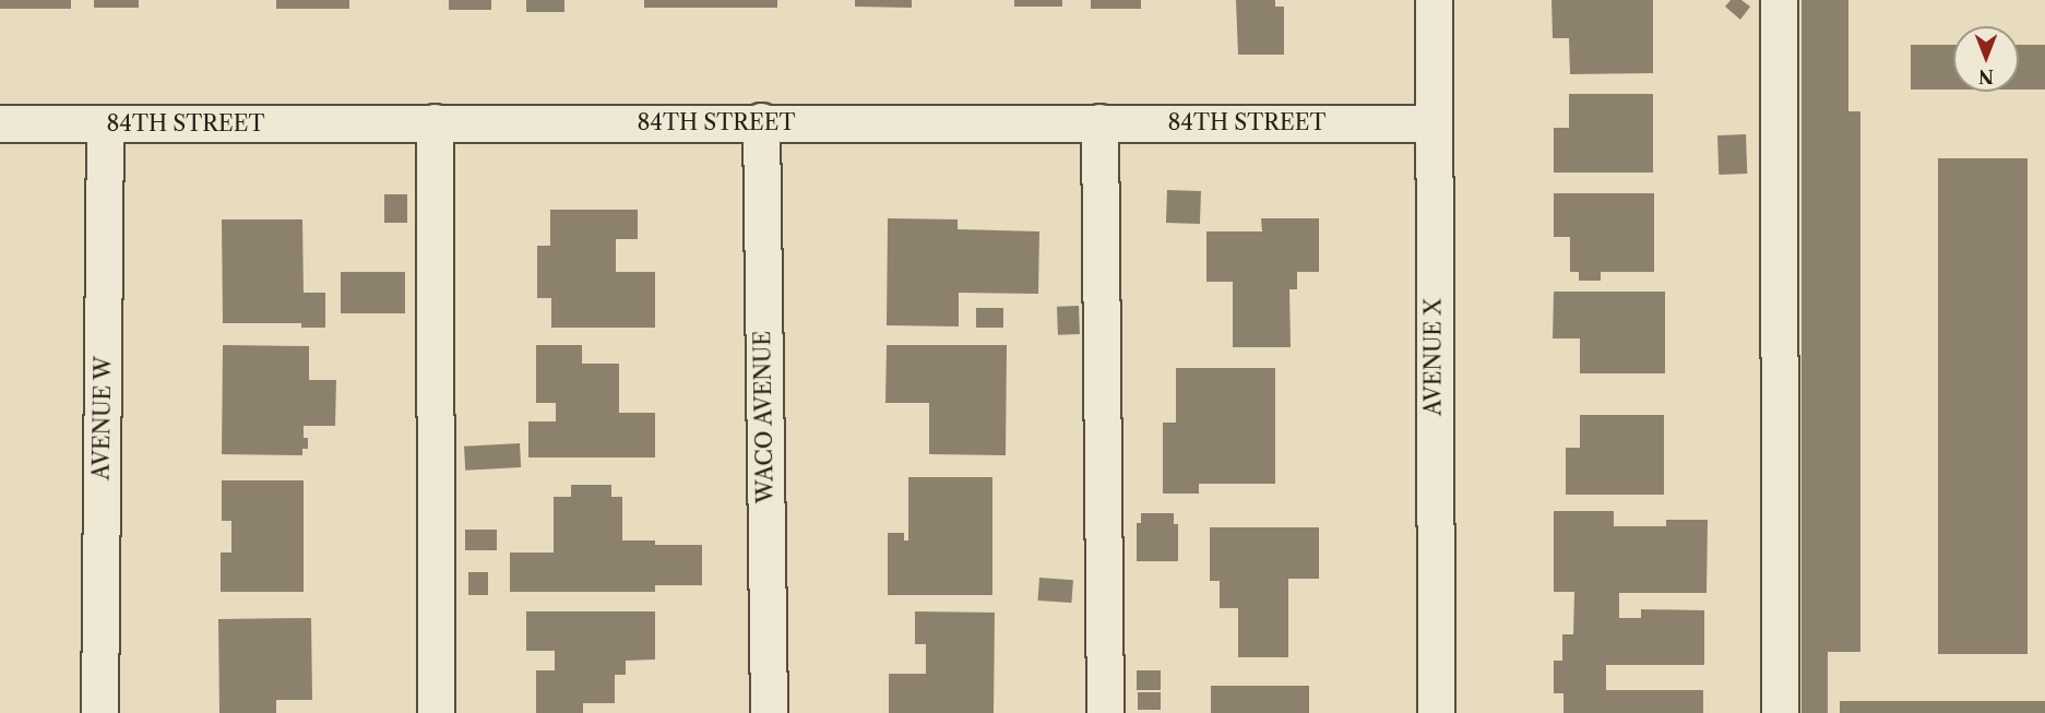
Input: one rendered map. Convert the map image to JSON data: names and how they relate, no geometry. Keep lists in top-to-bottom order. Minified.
{"streets":{"street":["84TH STREET","AVENUE X","WACO AVENUE","AVENUE W"]},"crossings":[["84TH STREET","AVENUE X"],["84TH STREET","WACO AVENUE"],["84TH STREET","AVENUE W"]],"north":"bottom"}
